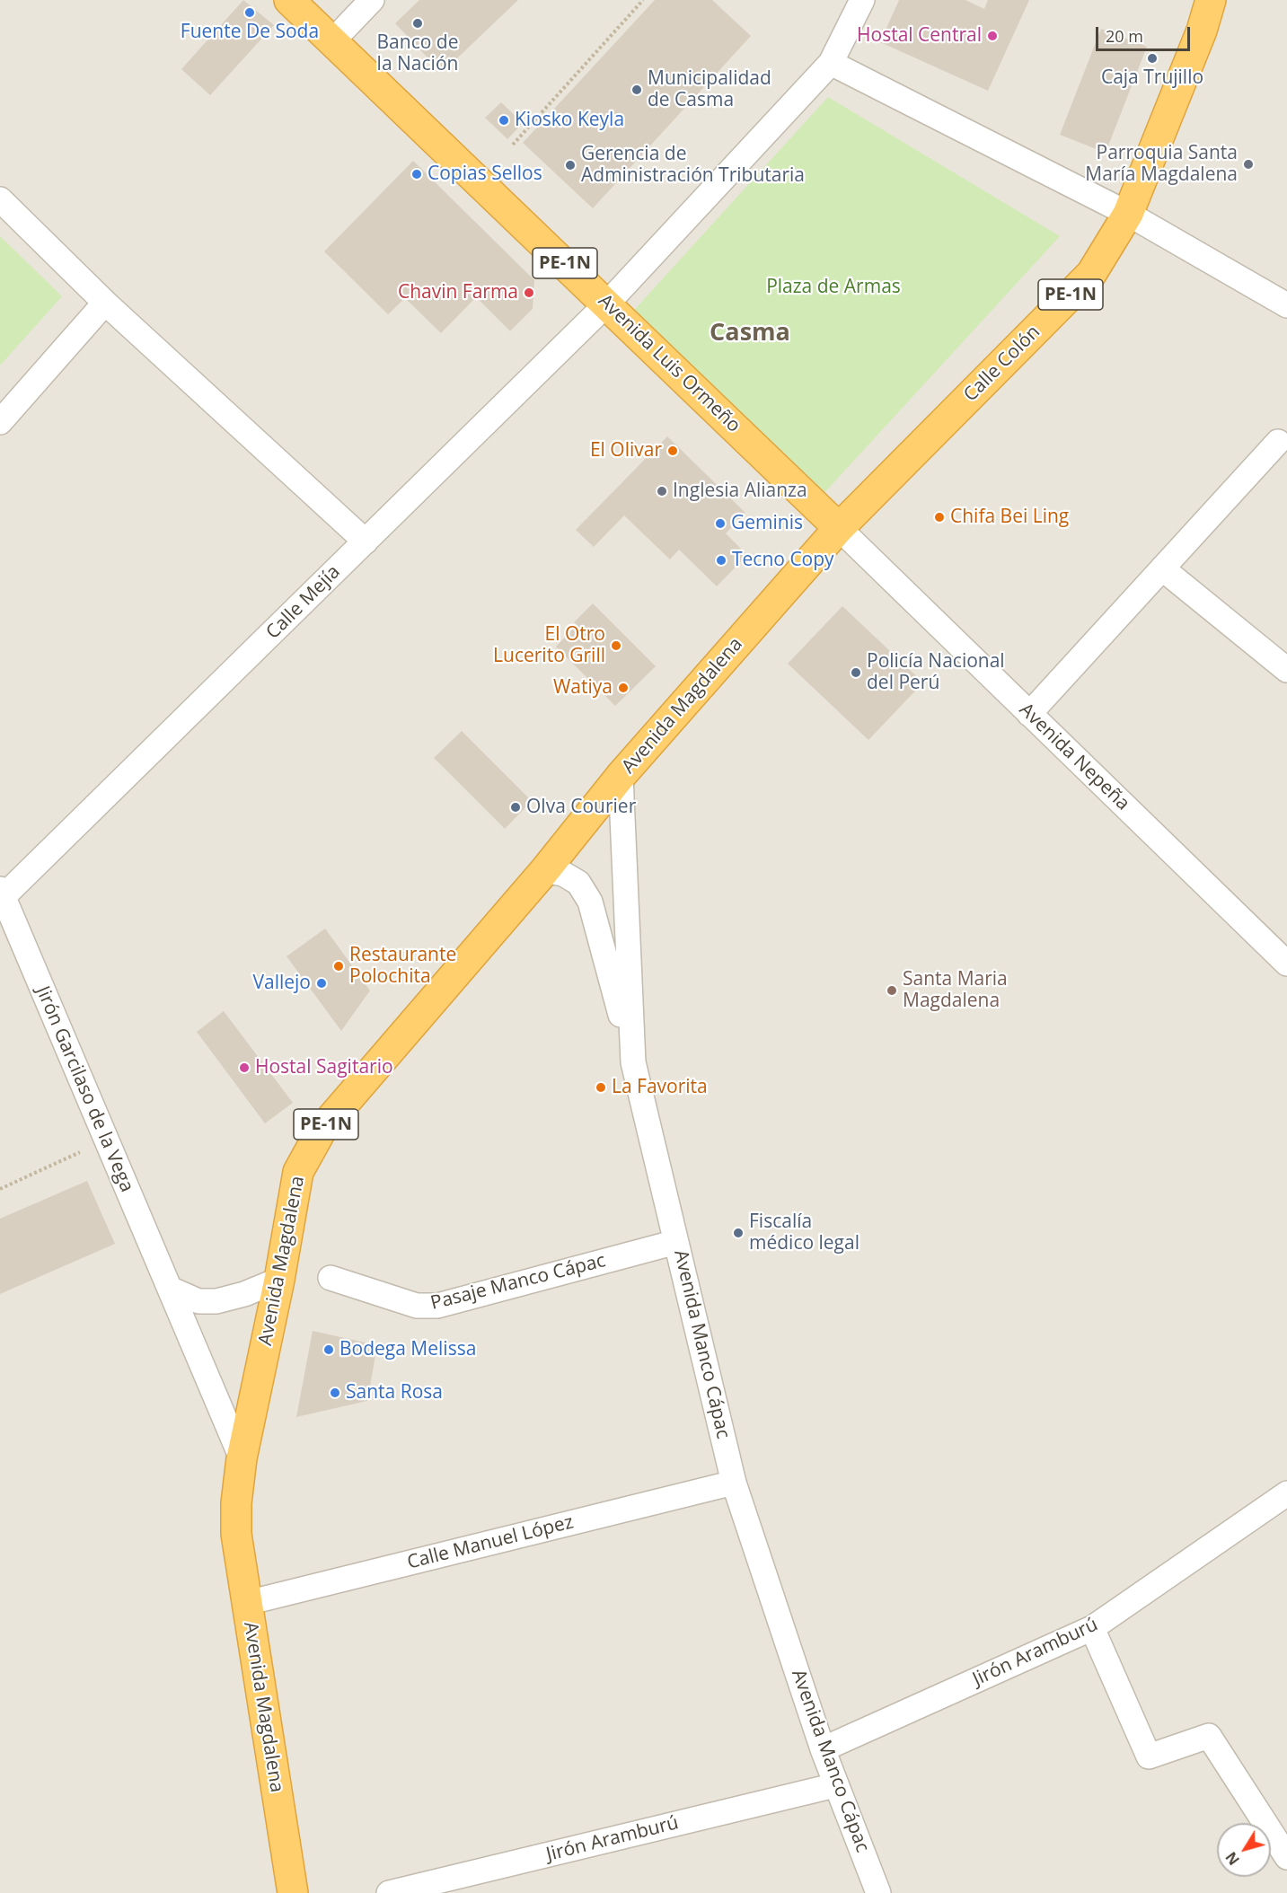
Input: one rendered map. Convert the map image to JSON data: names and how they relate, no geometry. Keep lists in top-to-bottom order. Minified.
{"streets":{"highway":["PE-1N","Avenida Luis Ormeño","Calle Colón","Avenida Magdalena"],"street":["Calle Mejía","Avenida Nepeña","Jirón Garcilaso de la Vega","Pasaje Manco Cápac","Avenida Manco Cápac","Calle Manuel López","Jirón Aramburú"]},"crossings":[["Avenida Luis Ormeño","Calle Colón"],["Avenida Luis Ormeño","Calle Mejía"],["Avenida Luis Ormeño","Avenida Magdalena"],["Avenida Luis Ormeño","Avenida Nepeña"],["Calle Colón","Avenida Magdalena"],["Calle Colón","Avenida Nepeña"],["Calle Mejía","Jirón Garcilaso de la Vega"],["Avenida Magdalena","Avenida Nepeña"],["Avenida Magdalena","Jirón Garcilaso de la Vega"],["Avenida Magdalena","Avenida Manco Cápac"],["Avenida Magdalena","Calle Manuel López"],["Pasaje Manco Cápac","Avenida Manco Cápac"],["Avenida Manco Cápac","Calle Manuel López"],["Avenida Manco Cápac","Jirón Aramburú"]],"districts":["Casma"],"parks":["Plaza de Armas"],"places":["Fuente De Soda","Banco de la Nación","Hostal Central","Caja Trujillo","Municipalidad de Casma","Kiosko Keyla","Parroquia Santa María Magdalena","Gerencia de Administración Tributaria","Copias Sellos","Chavin Farma","El Olivar","Inglesia Alianza","Chifa Bei Ling","Geminis","Tecno Copy","El Otro Lucerito Grill","Policía Nacional del Perú","Watiya","Olva Courier","Restaurante Polochita","Vallejo","Santa Maria Magdalena","Hostal Sagitario","La Favorita","Fiscalía médico legal","Bodega Melissa","Santa Rosa"],"scale_bar":"20 m","north":"bottom left"}
